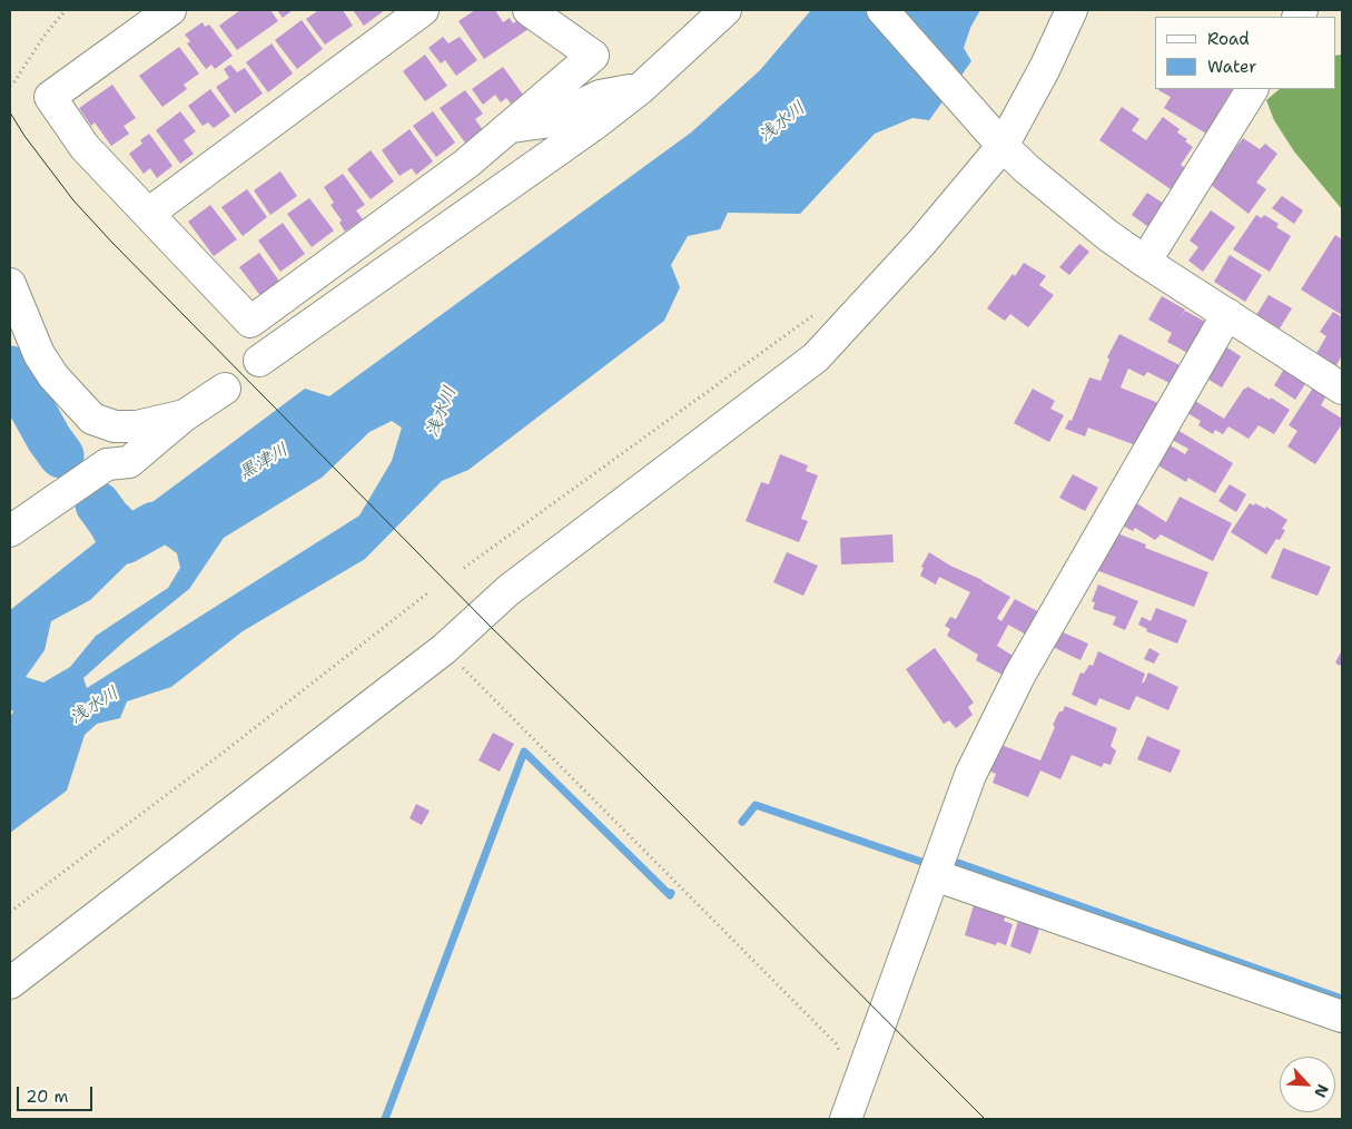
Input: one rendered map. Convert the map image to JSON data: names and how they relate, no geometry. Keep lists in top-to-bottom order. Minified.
{"water":["浅水川","黒津川"],"legend":["Road","Water"],"scale_bar":"20 m","north":"bottom right"}
